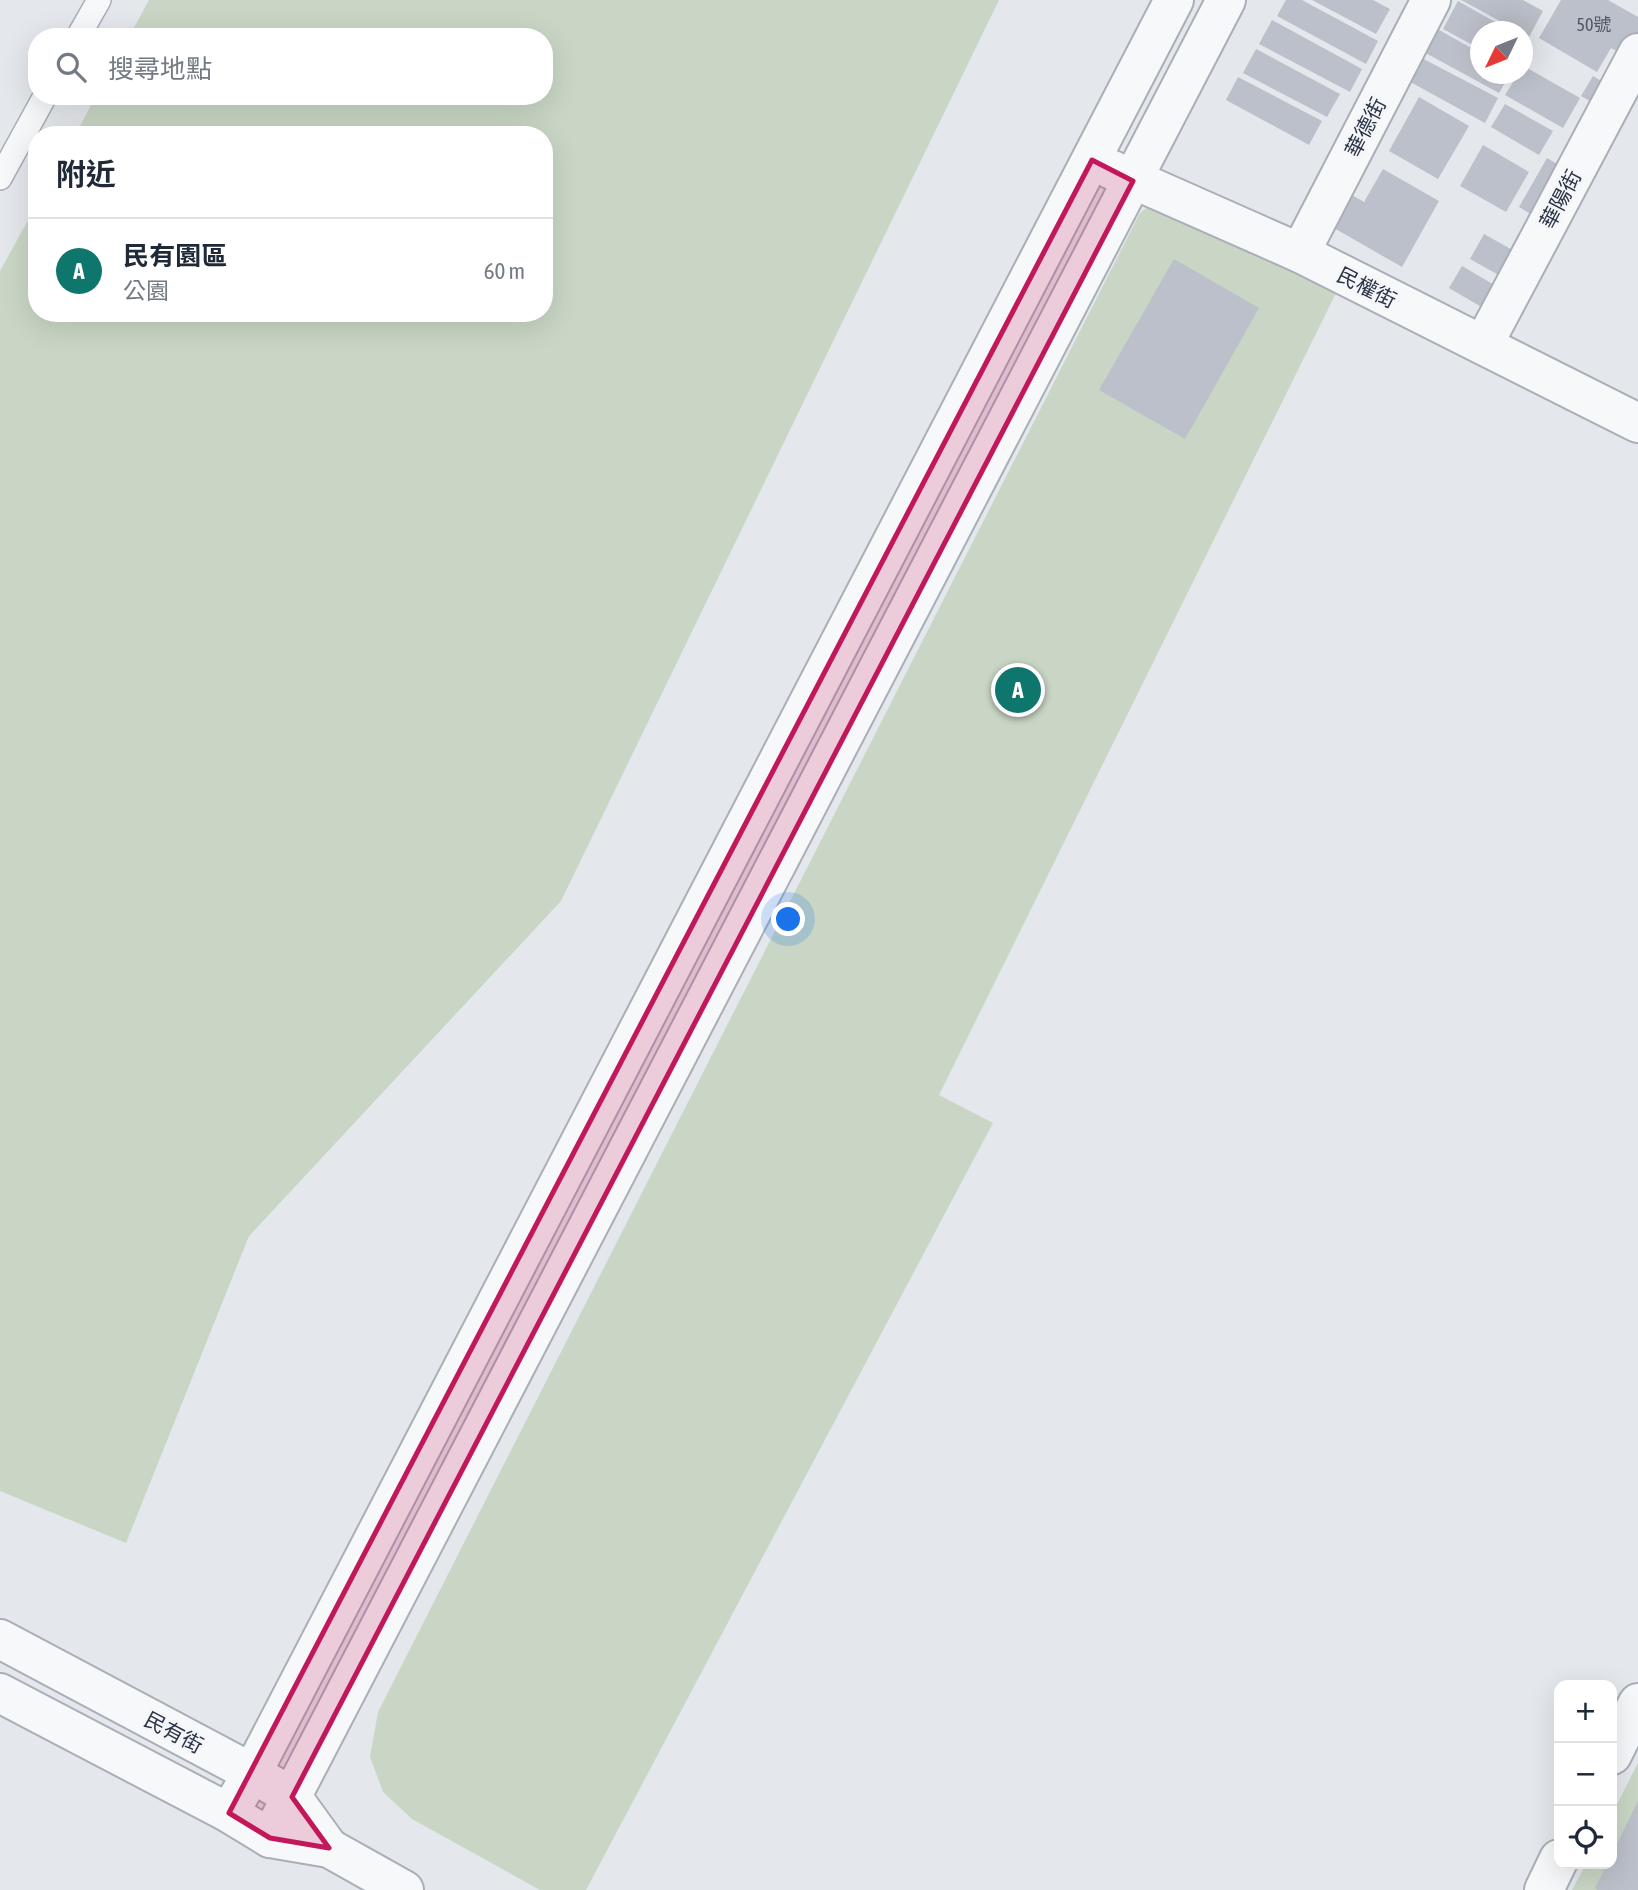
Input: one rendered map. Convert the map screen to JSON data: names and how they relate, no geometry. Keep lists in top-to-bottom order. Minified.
{"streets":{"street":["華德街","華陽街","民權街","民有街"]},"crossings":[["華德街","民權街"],["華陽街","民權街"]],"house_numbers":["50號"],"north":"bottom left","page":{"search":"搜尋地點","heading":"附近","list":[{"mark":"A","name":"民有園區","note":"公園","value":"60 m"}],"pins":"A","map_buttons":["+","−"]}}
